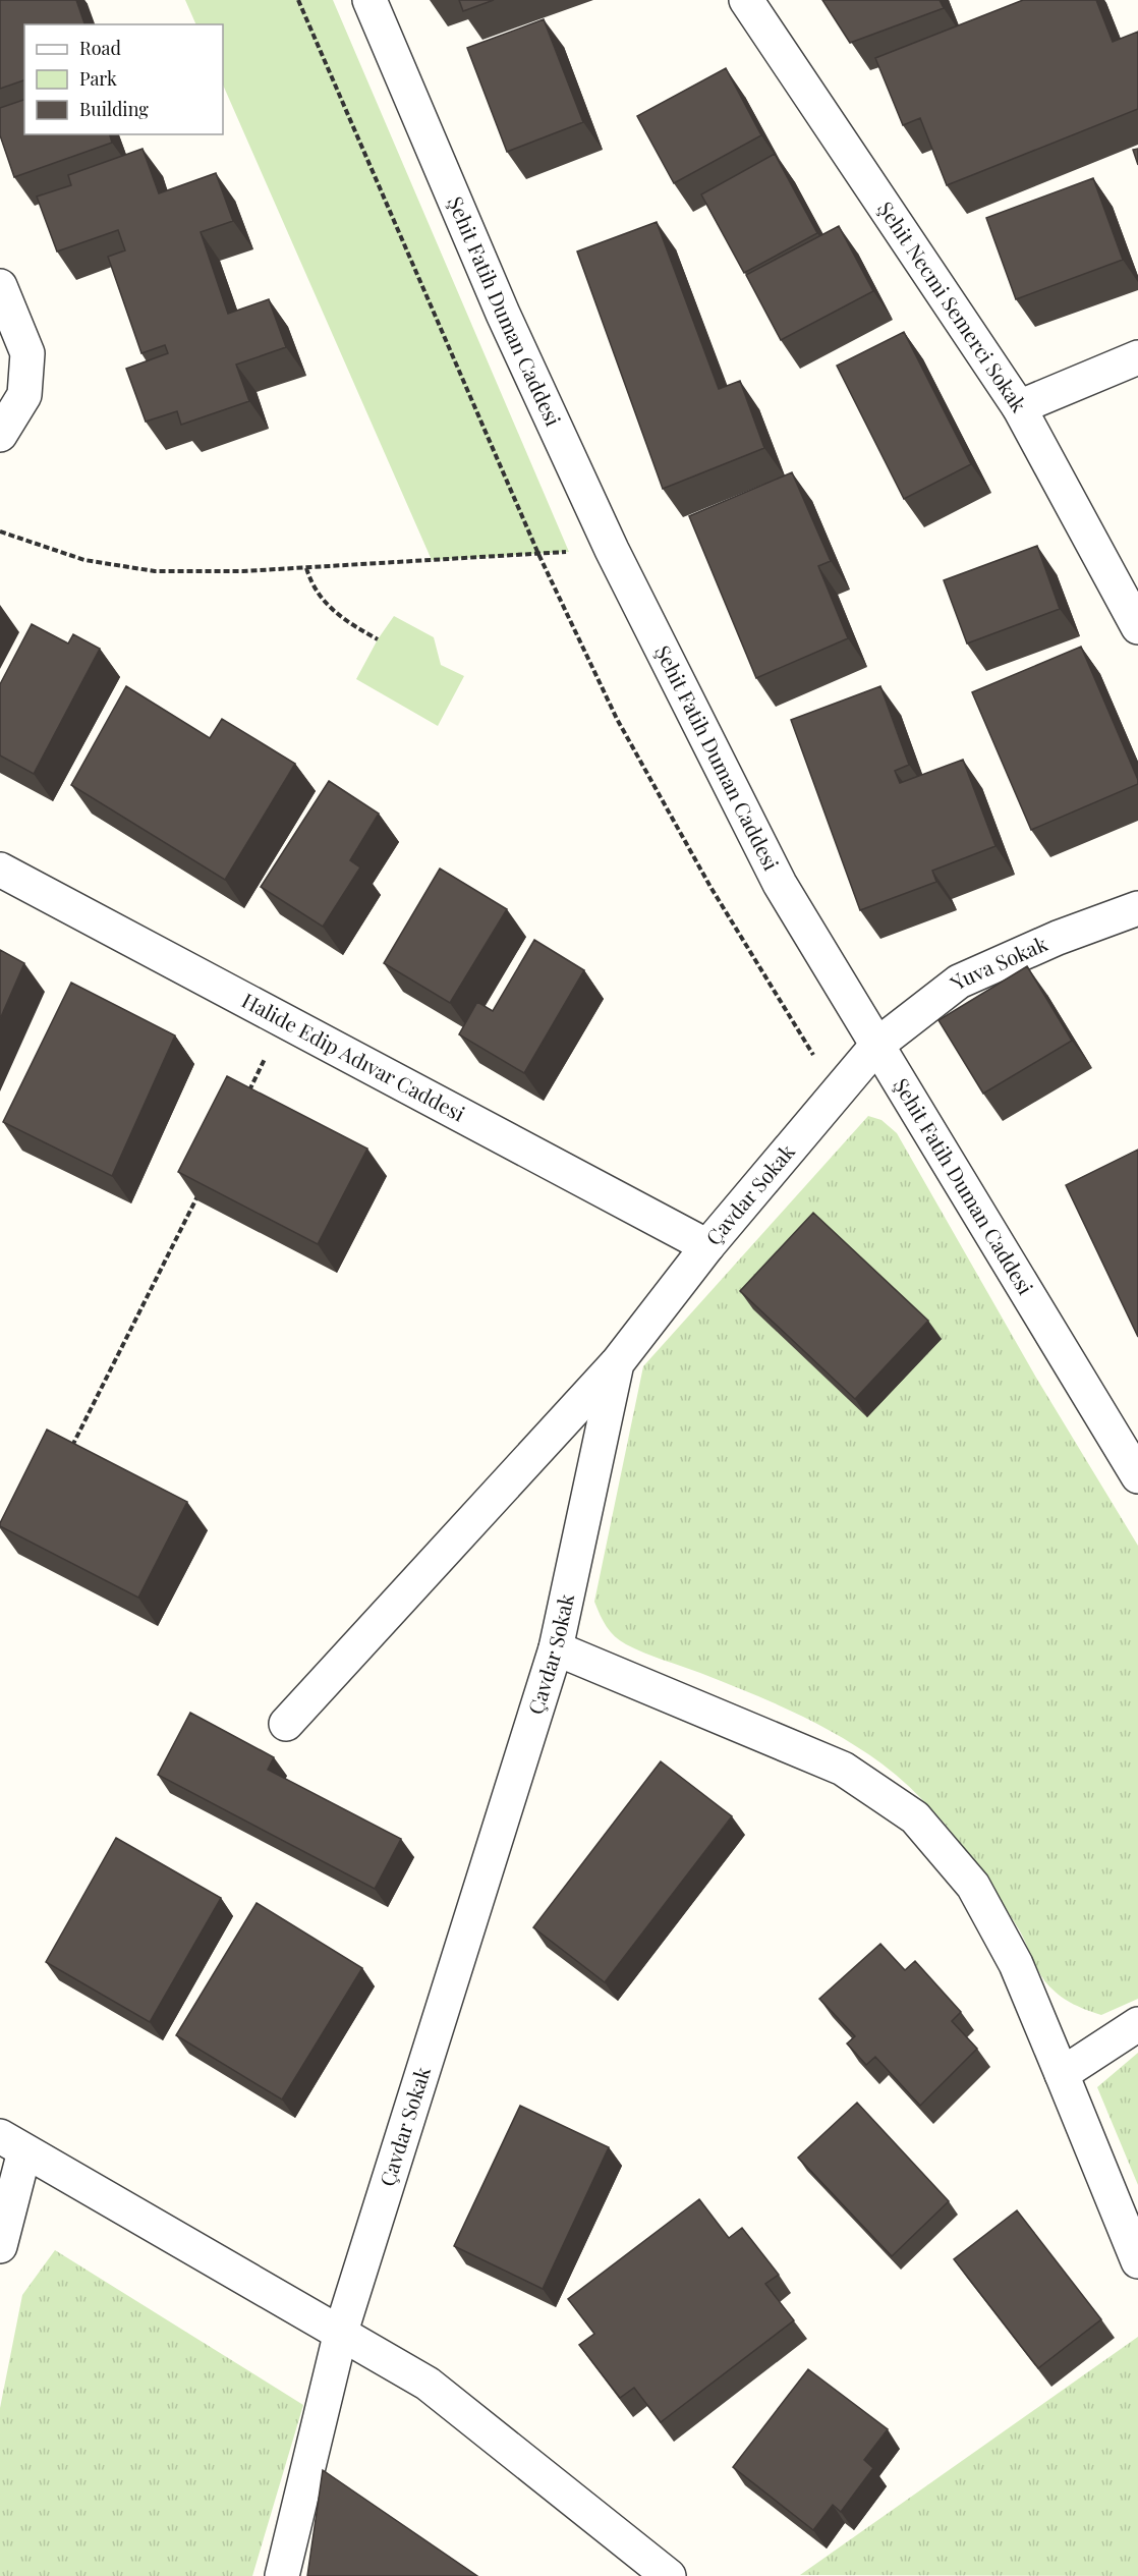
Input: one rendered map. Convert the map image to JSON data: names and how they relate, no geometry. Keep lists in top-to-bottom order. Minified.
{"streets":{"street":["Şehit Necmi Semerci Sokak","Şehit Fatih Duman Caddesi","Yuva Sokak","Halide Edip Adıvar Caddesi","Çavdar Sokak"]},"crossings":[["Şehit Fatih Duman Caddesi","Yuva Sokak"],["Şehit Fatih Duman Caddesi","Çavdar Sokak"],["Yuva Sokak","Çavdar Sokak"],["Halide Edip Adıvar Caddesi","Çavdar Sokak"]],"legend":["Road","Park","Building"]}
